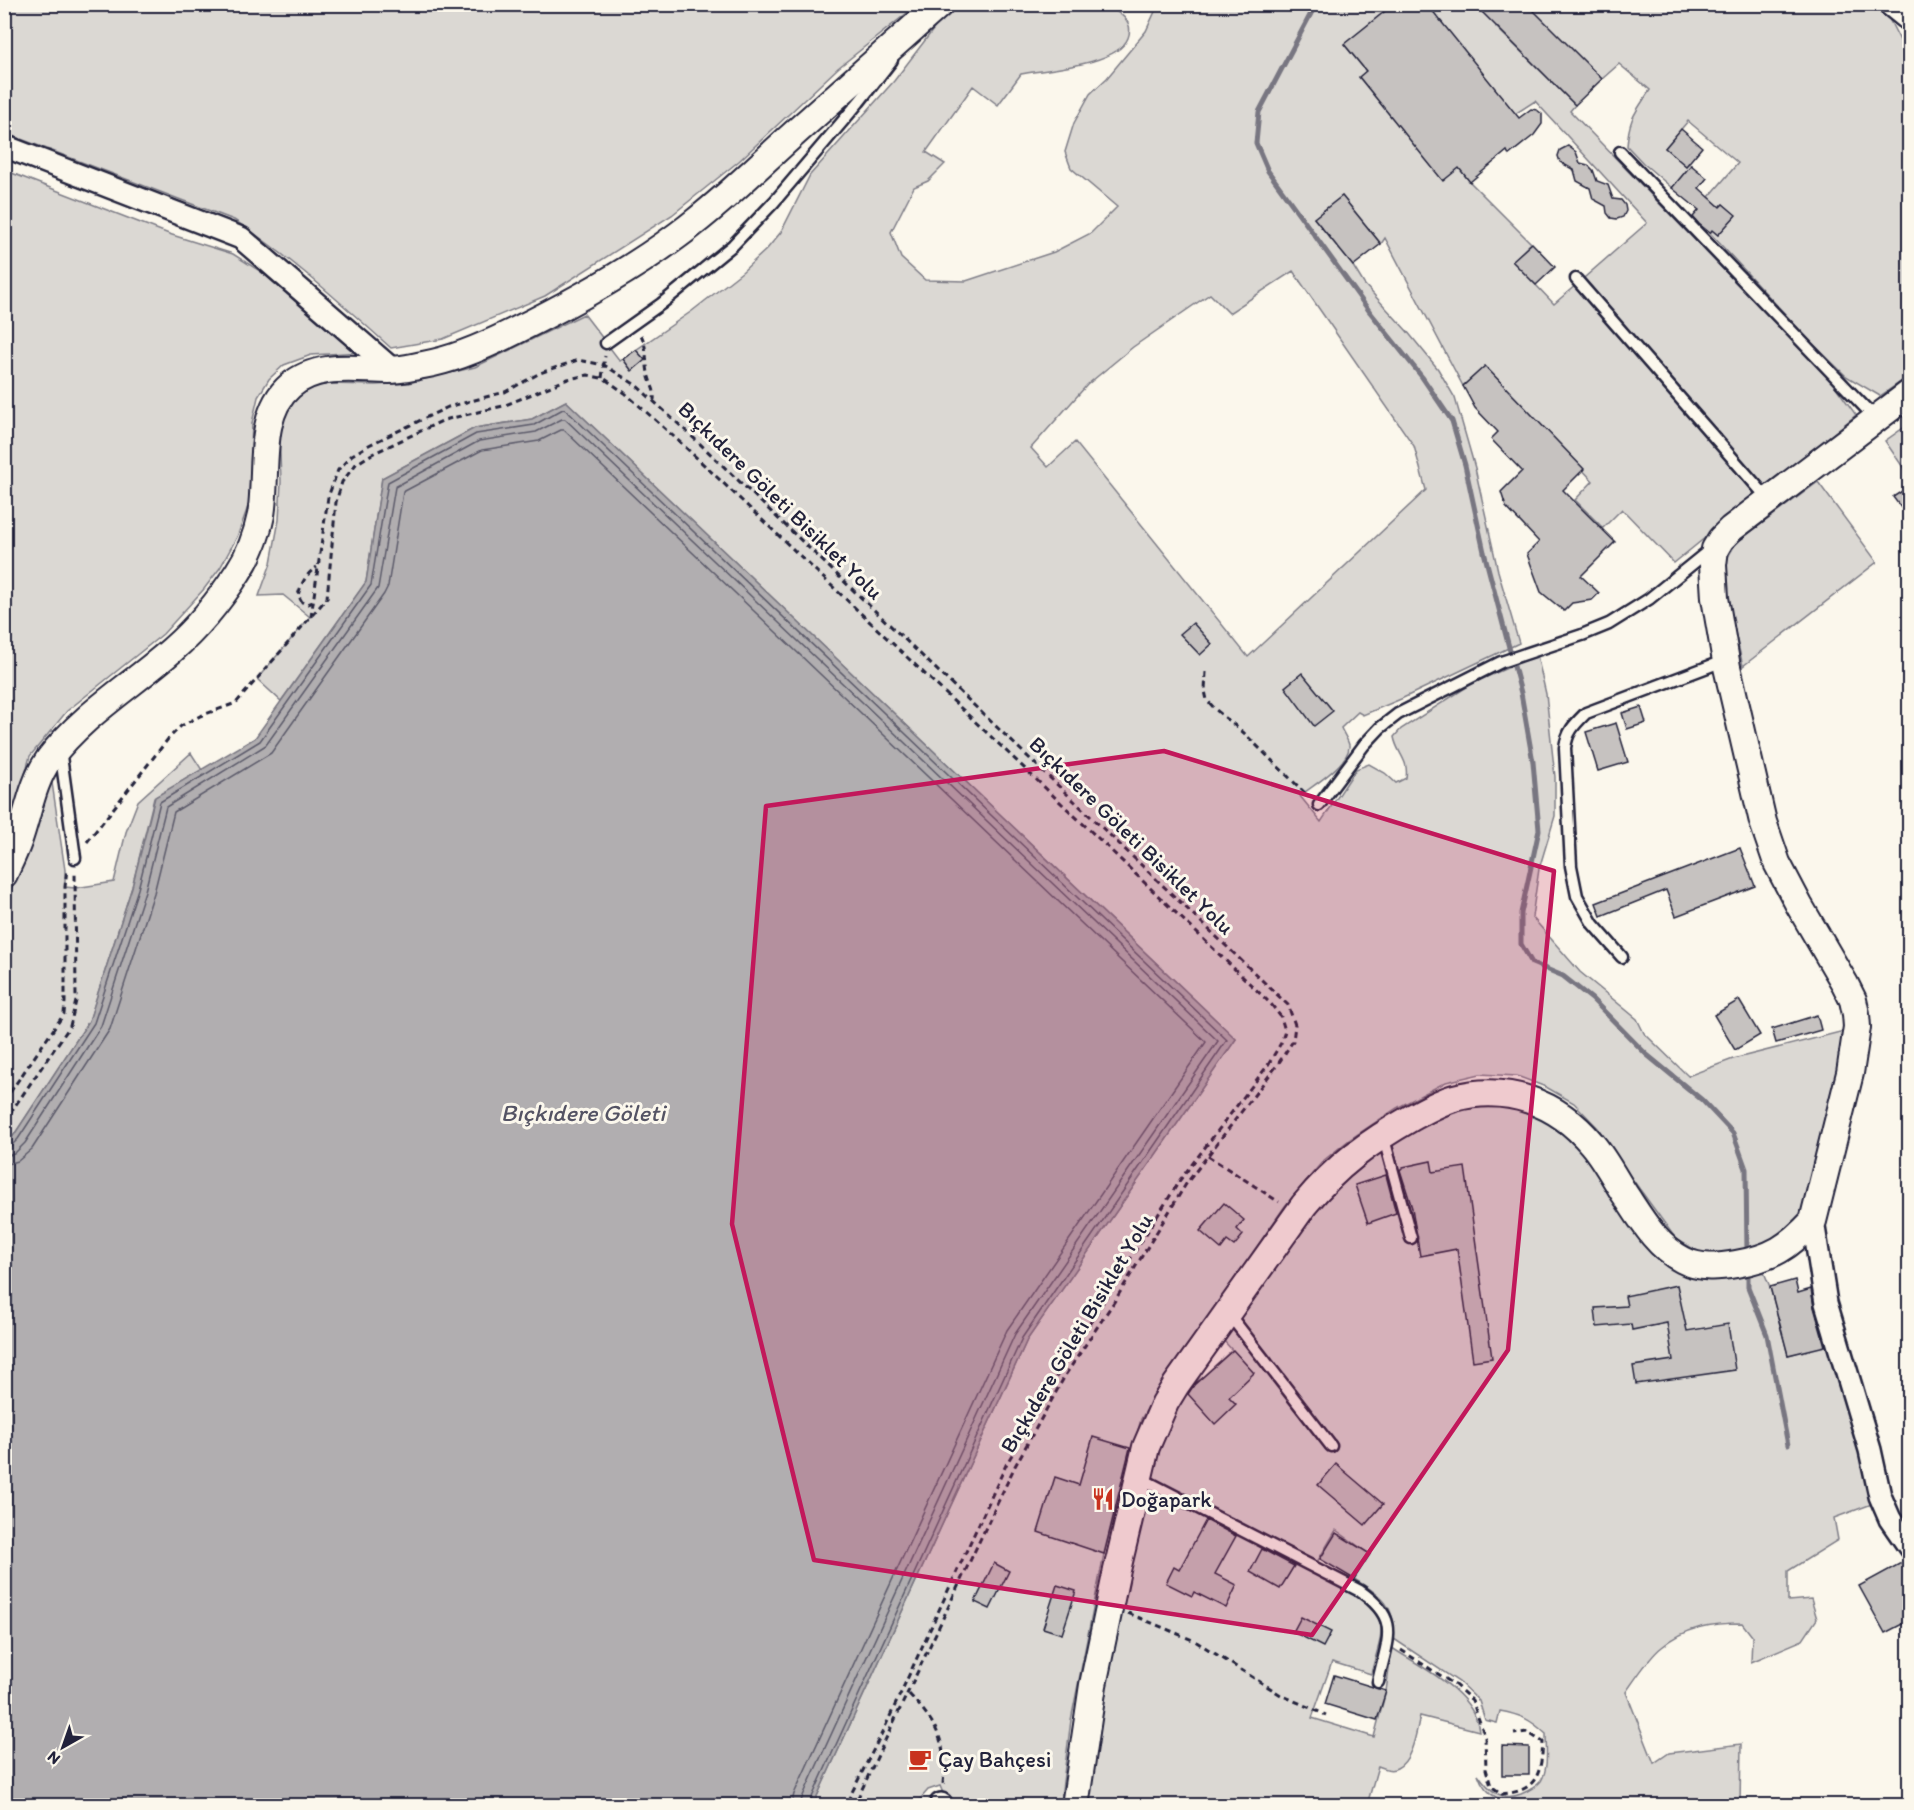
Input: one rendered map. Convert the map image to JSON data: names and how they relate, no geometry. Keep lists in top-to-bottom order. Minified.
{"streets":{"path":["Bıçkıdere Göleti Bisiklet Yolu"]},"water":["Bıçkıdere Göleti"],"places":{"restaurant":["Doğapark"],"cafe":["Çay Bahçesi"]},"north":"bottom left"}
